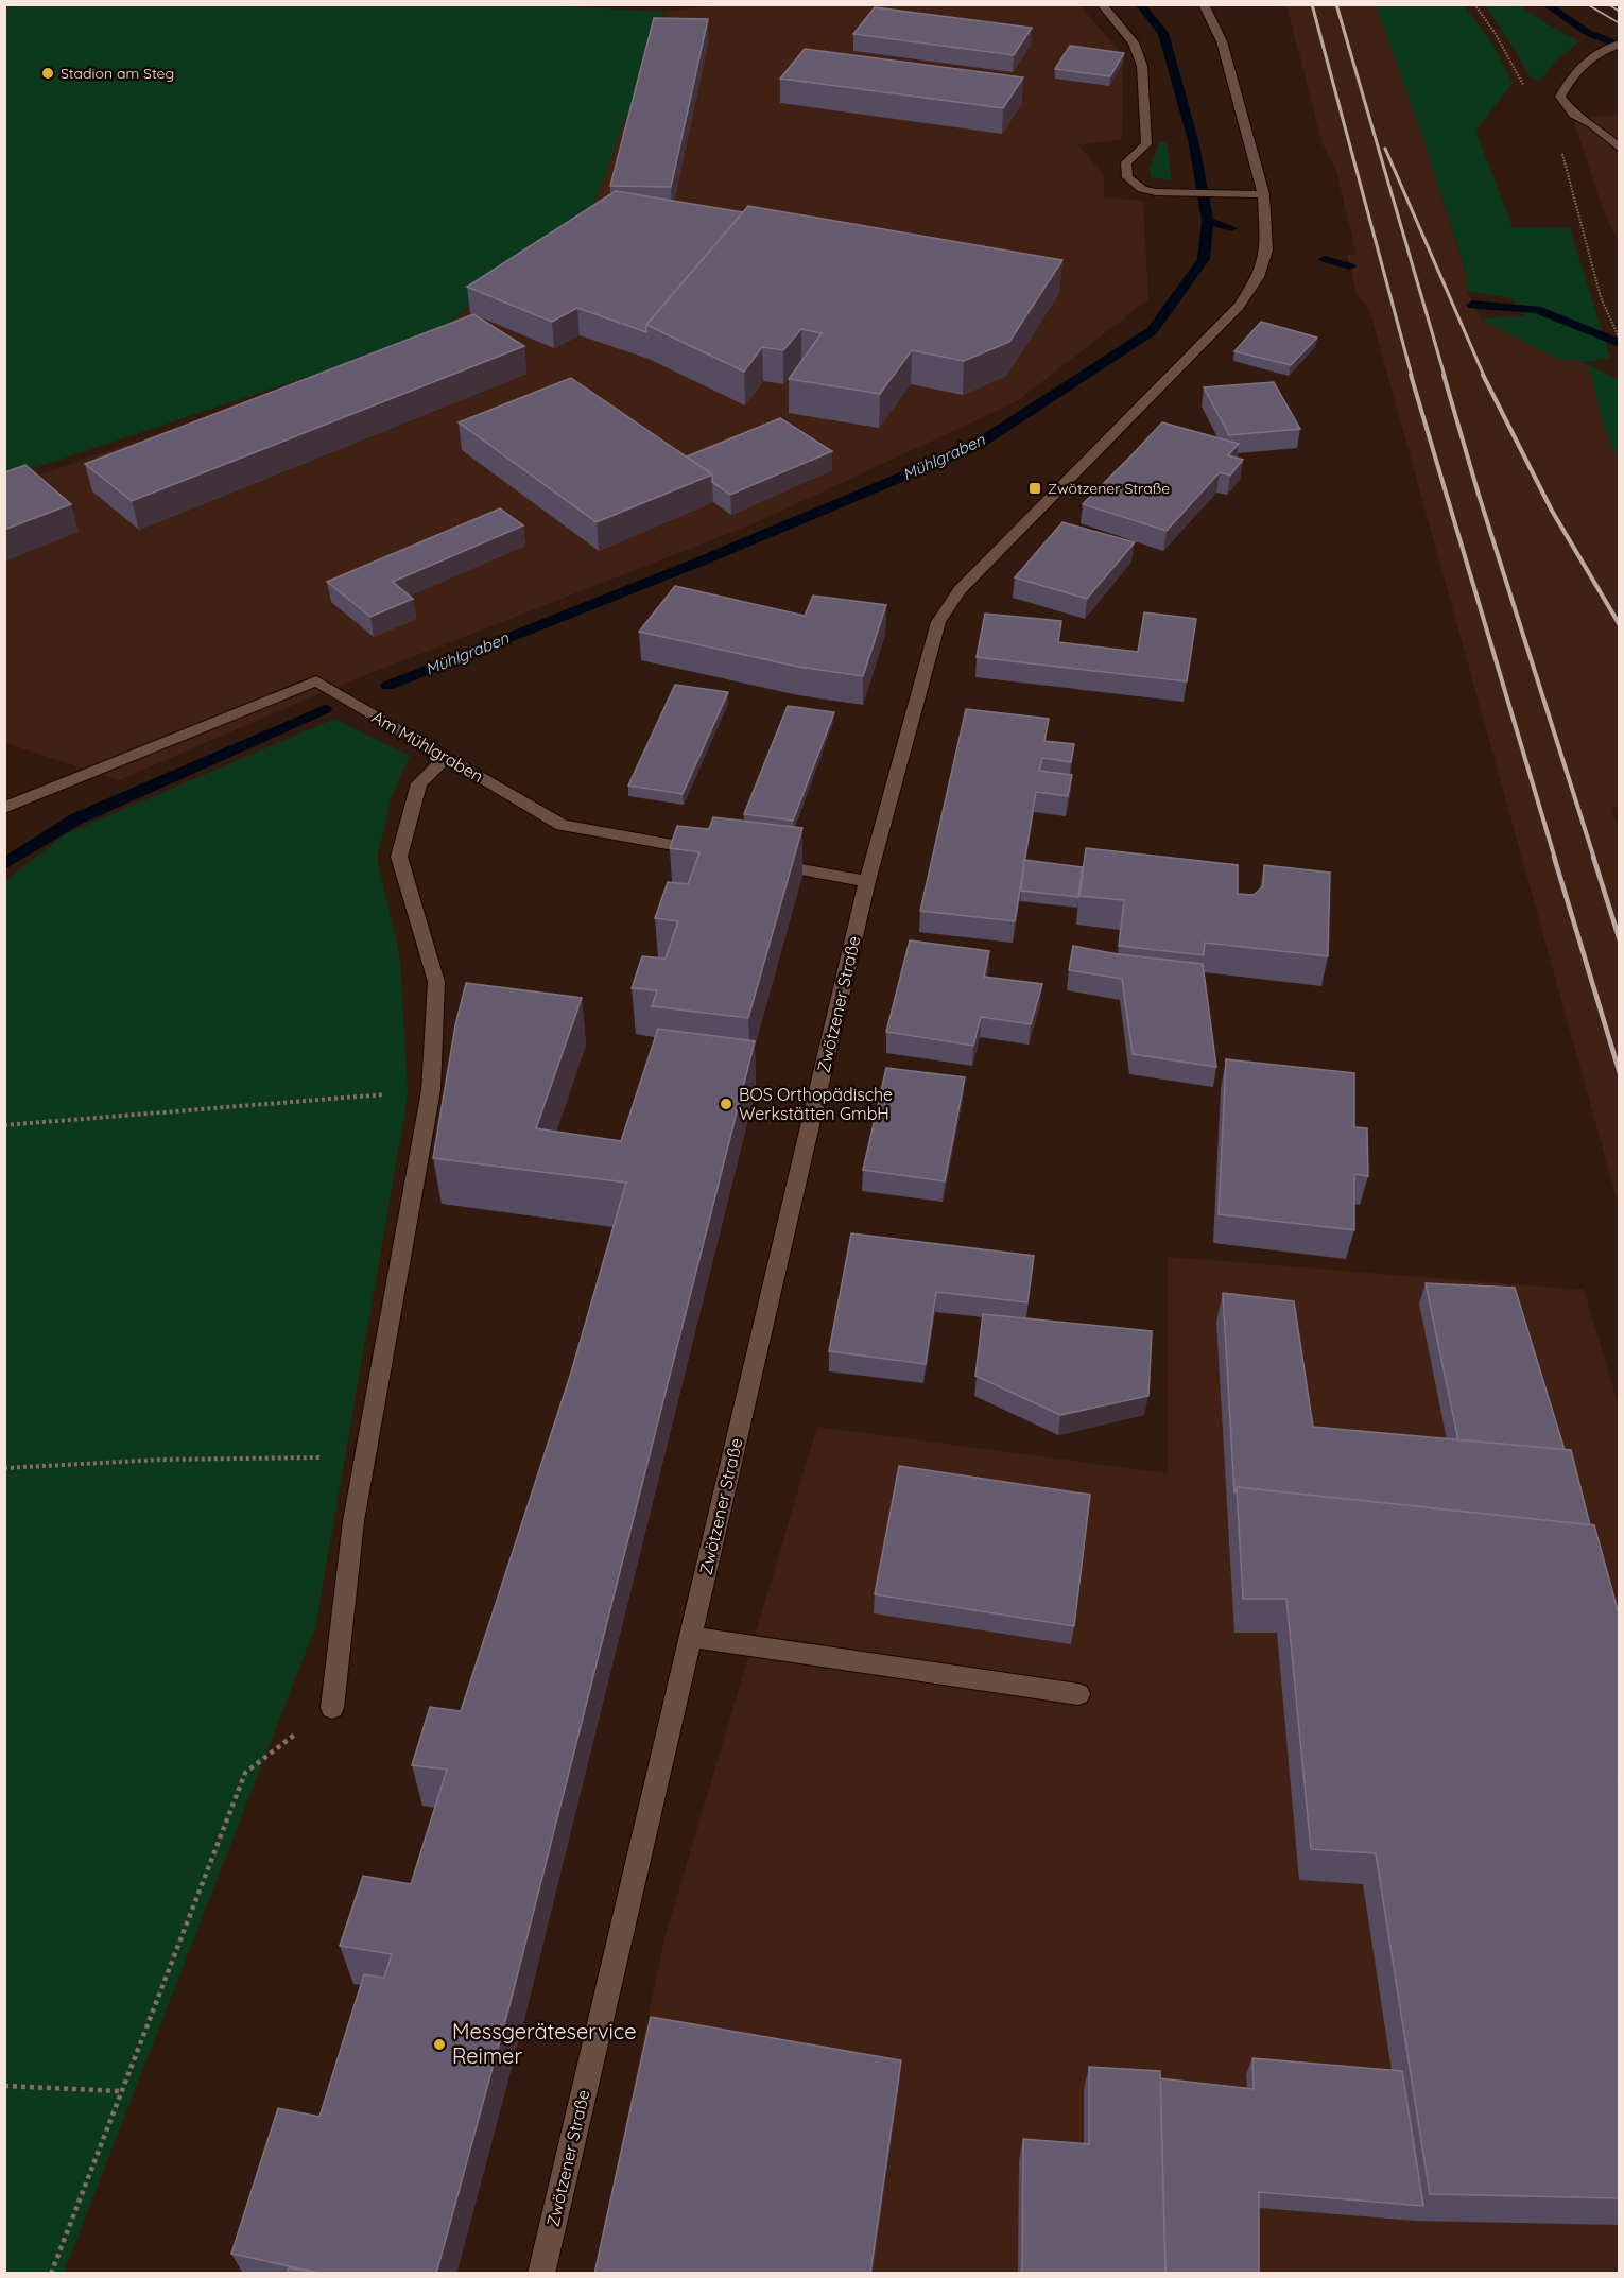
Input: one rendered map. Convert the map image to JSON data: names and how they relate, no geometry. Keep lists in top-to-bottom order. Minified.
{"streets":{"street":["Am Mühlgraben","Zwötzener Straße"]},"water":["Mühlgraben"],"places":{"other":["Stadion am Steg","BOS Orthopädische Werkstätten GmbH","Messgeräteservice Reimer"],"transit":["Zwötzener Straße"]}}
